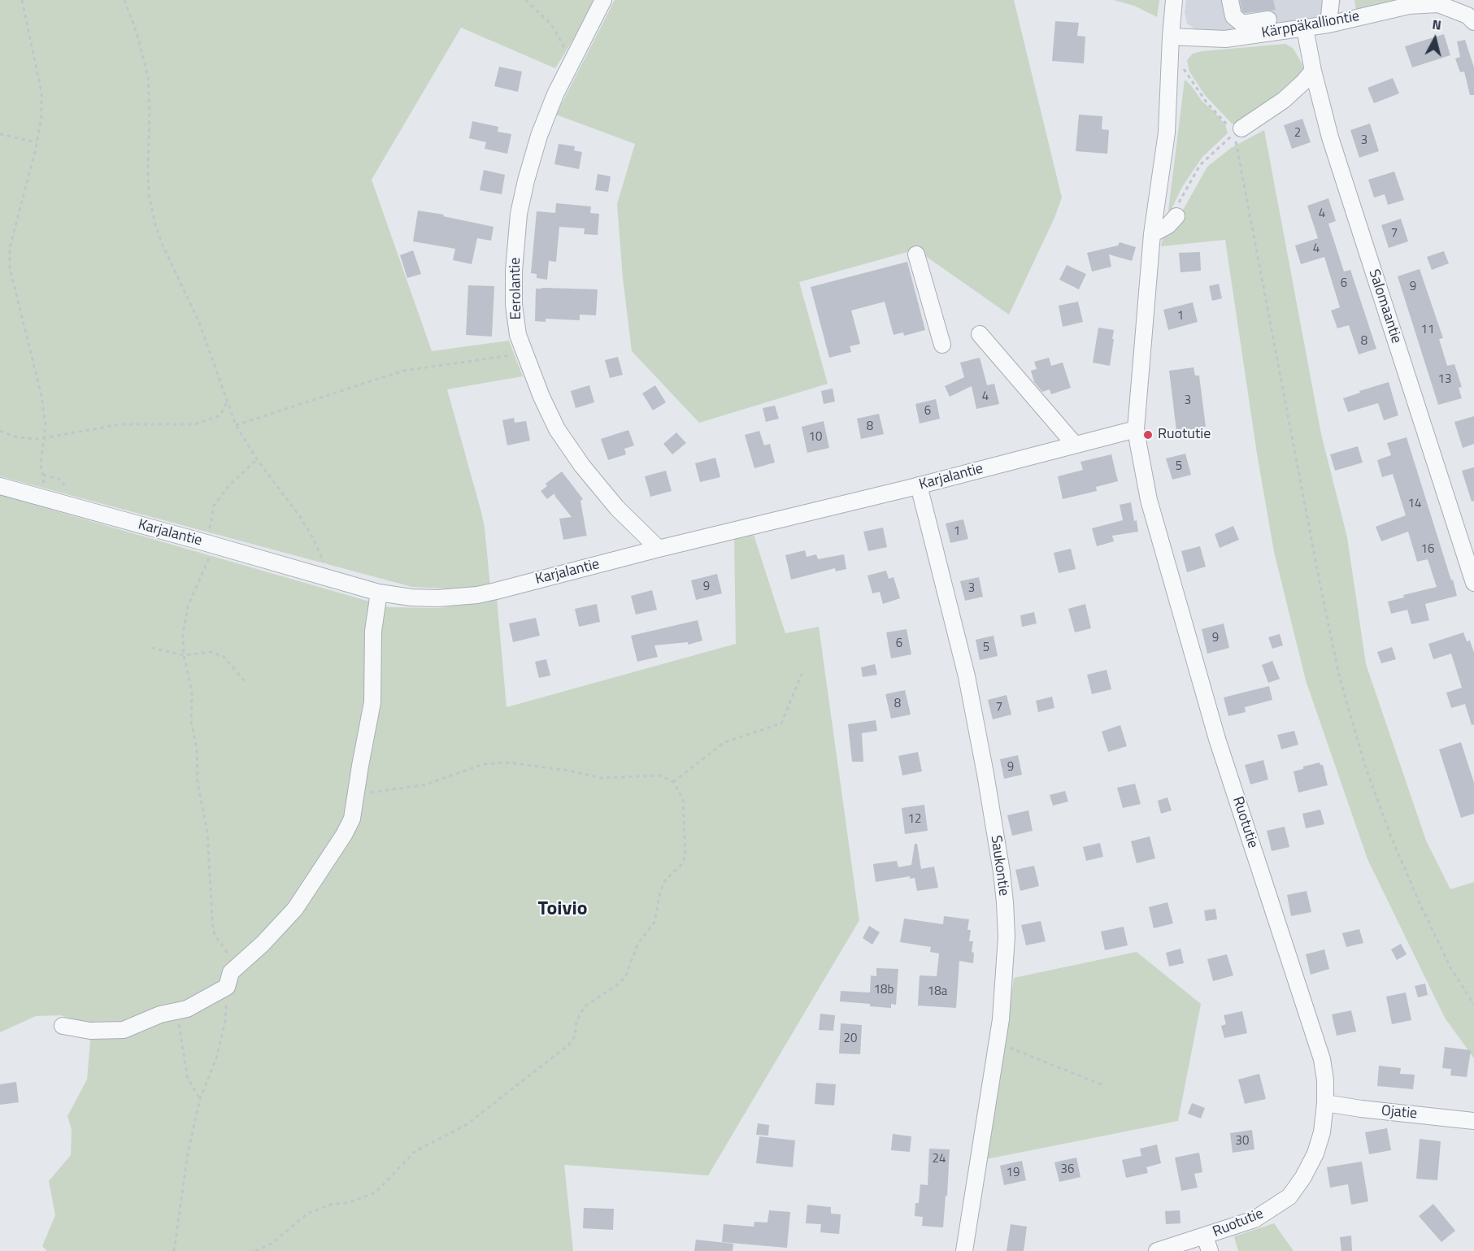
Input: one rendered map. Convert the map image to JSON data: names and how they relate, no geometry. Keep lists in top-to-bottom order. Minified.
{"streets":{"street":["Kärppäkalliontie","Eerolantie","Salomaantie","Karjalantie","Ruotutie","Saukontie","Ojatie"]},"crossings":[["Kärppäkalliontie","Salomaantie"],["Kärppäkalliontie","Ruotutie"],["Eerolantie","Karjalantie"],["Karjalantie","Ruotutie"],["Karjalantie","Saukontie"],["Ruotutie","Ojatie"]],"districts":["Toivio"],"places":["Ruotutie"],"house_numbers":["2","3","4","7","4","6","9","1","11","8","13","4","3","6","8","10","5","14","1","16","9","3","9","6","5","8","7","9","12","18b","18a","20","30","24","36","19"],"north":"top"}
